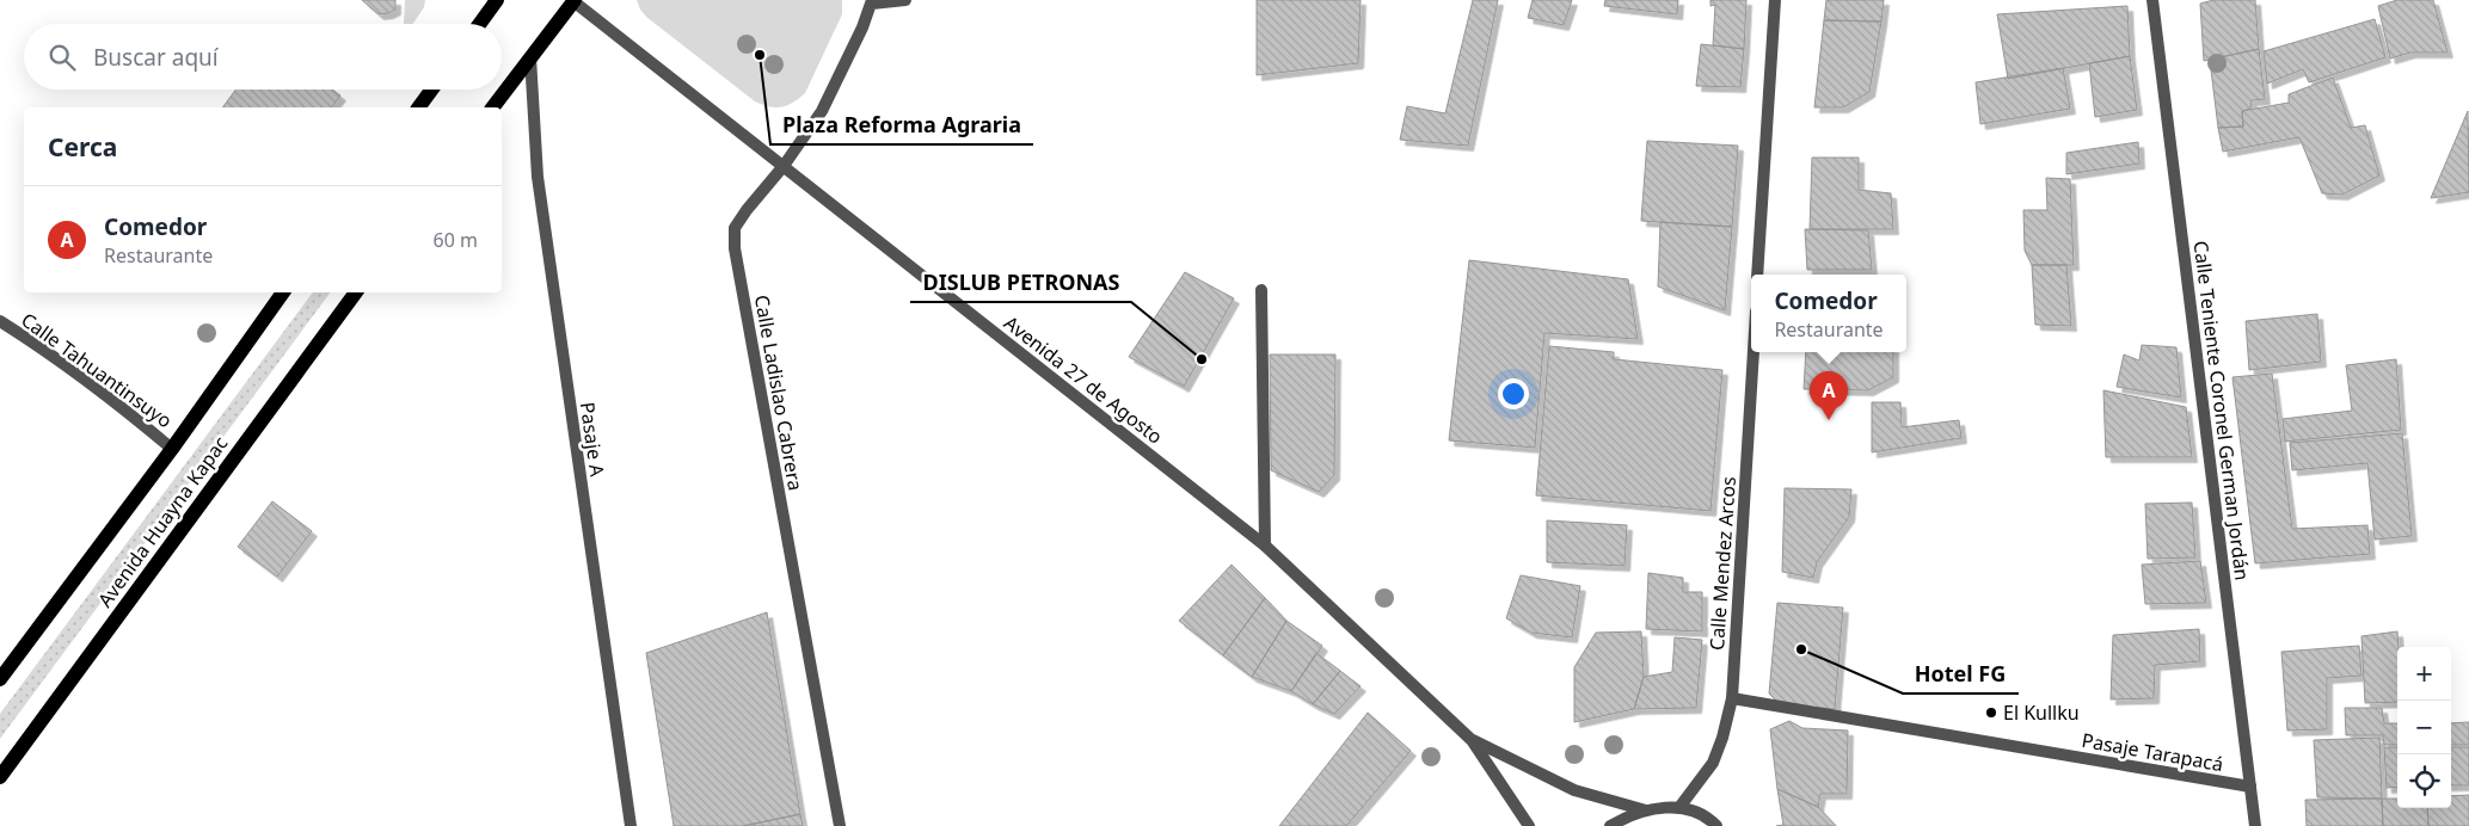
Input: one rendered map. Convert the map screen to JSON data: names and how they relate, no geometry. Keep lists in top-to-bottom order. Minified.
{"streets":{"main road":["Avenida Huayna Kapac"],"street":["Calle Tahuantinsuyo","Avenida 27 de Agosto","Calle Ladislao Cabrera","Calle Teniente Coronel German Jordán","Pasaje A","Calle Mendez Arcos","Pasaje Tarapacá"]},"crossings":[["Calle Tahuantinsuyo","Avenida Huayna Kapac"],["Avenida 27 de Agosto","Calle Ladislao Cabrera"],["Calle Teniente Coronel German Jordán","Pasaje Tarapacá"],["Calle Mendez Arcos","Pasaje Tarapacá"]],"places":["Plaza Reforma Agraria","DISLUB PETRONAS","Hotel FG","El Kullku"],"page":{"search":"Buscar aquí","heading":"Cerca","list":[{"mark":"A","name":"Comedor","note":"Restaurante","value":"60 m"}],"popup":["Comedor","Restaurante"],"pins":"A","map_buttons":["+","−"]}}
